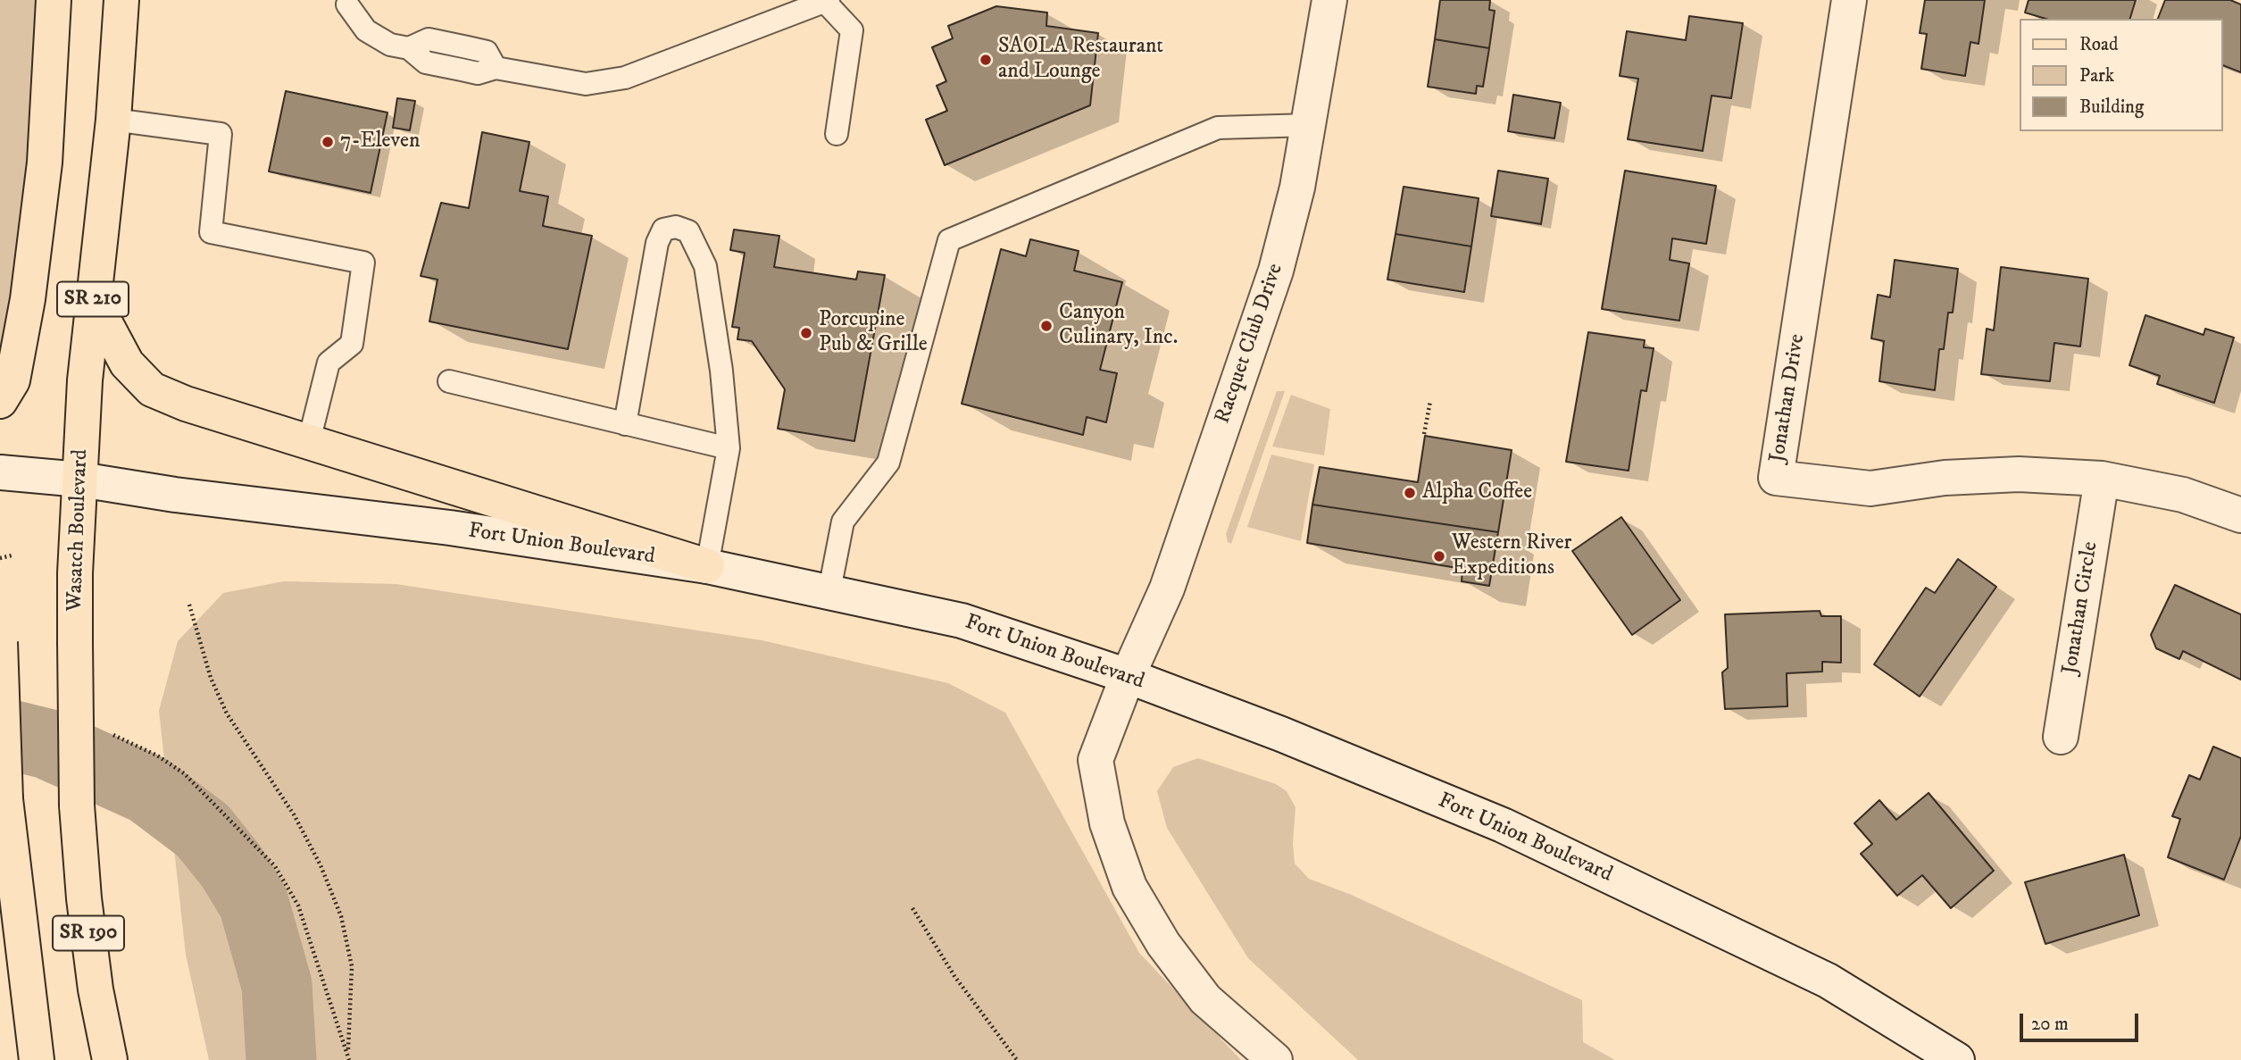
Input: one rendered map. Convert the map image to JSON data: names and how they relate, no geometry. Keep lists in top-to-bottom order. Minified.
{"streets":{"main road":["SR 210","Wasatch Boulevard","SR 190"],"street":["Racquet Club Drive","Jonathan Drive","Fort Union Boulevard","Jonathan Circle"]},"crossings":[["Racquet Club Drive","Fort Union Boulevard"],["Jonathan Drive","Jonathan Circle"],["Wasatch Boulevard","Fort Union Boulevard"]],"places":["SAOLA Restaurant and Lounge","7-Eleven","Canyon Culinary, Inc.","Porcupine Pub & Grille","Alpha Coffee","Western River Expeditions"],"legend":["Road","Park","Building"],"scale_bar":"20 m"}
